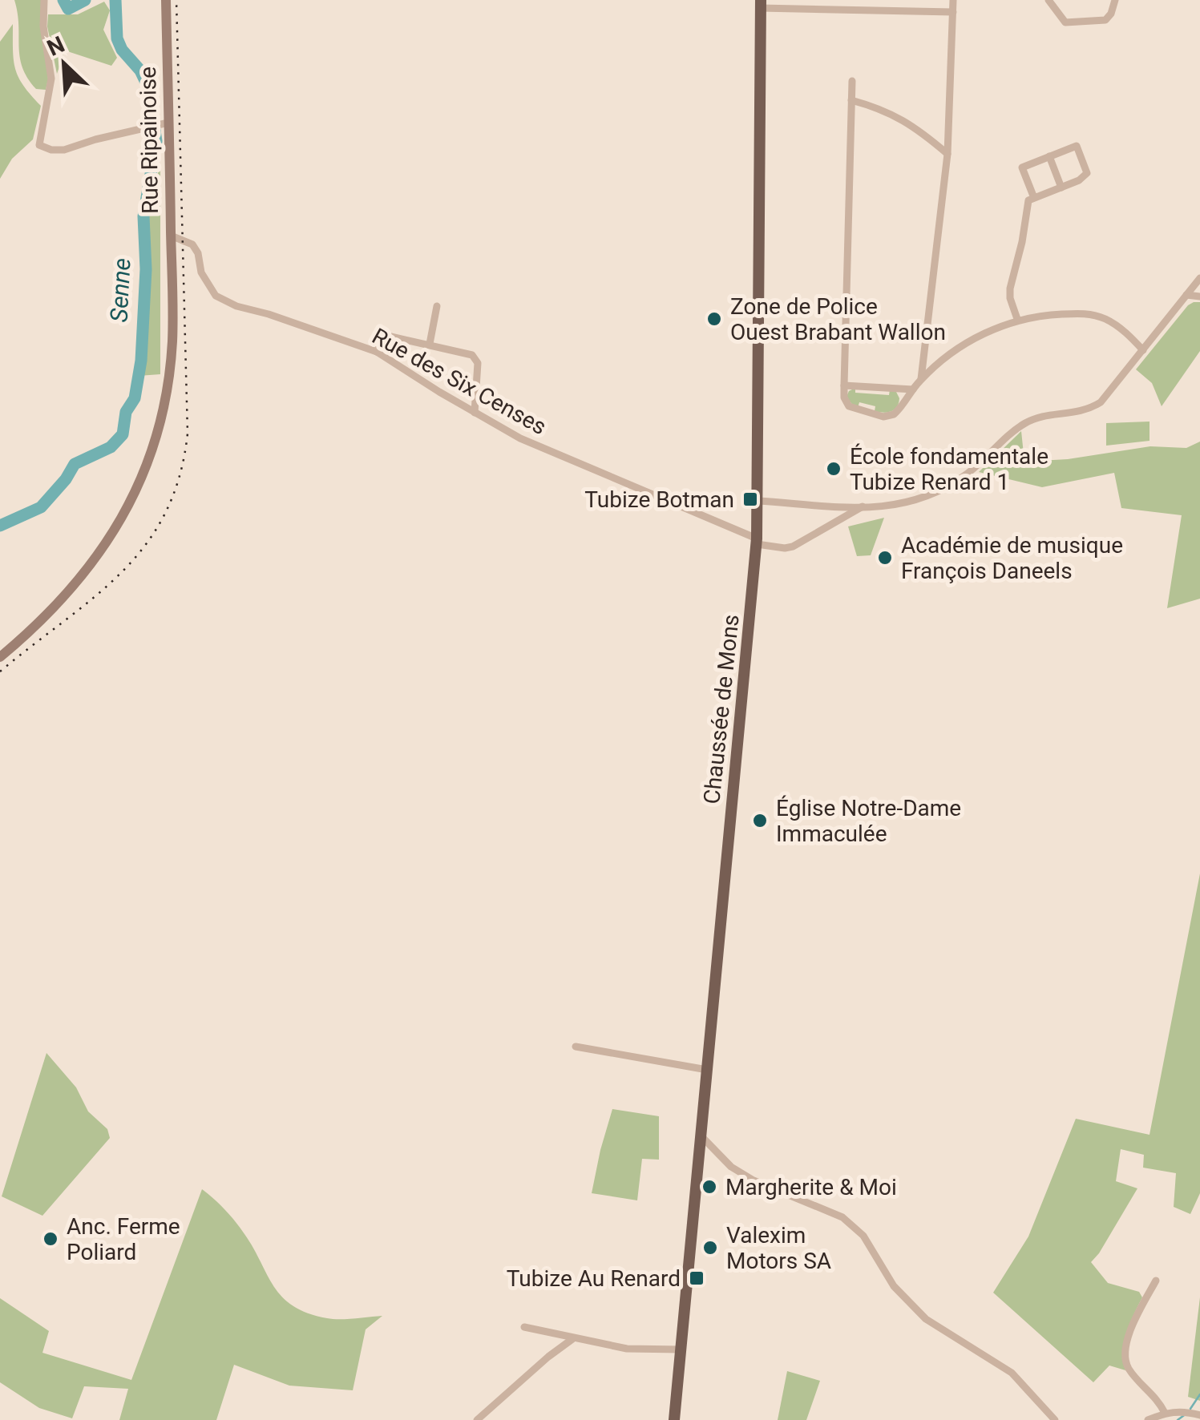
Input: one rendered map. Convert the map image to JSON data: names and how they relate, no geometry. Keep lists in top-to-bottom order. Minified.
{"streets":{"main road":["Chaussée de Mons"],"street":["Rue Ripainoise","Rue des Six Censes"]},"crossings":[["Rue Ripainoise","Rue des Six Censes"],["Rue des Six Censes","Chaussée de Mons"]],"water":["Senne"],"places":{"other":["Zone de Police Ouest Brabant Wallon","École fondamentale Tubize Renard 1","Académie de musique François Daneels","Église Notre-Dame Immaculée","Margherite & Moi","Anc. Ferme Poliard","Valexim Motors SA"],"transit":["Tubize Botman","Tubize Au Renard"]},"north":"top left"}
